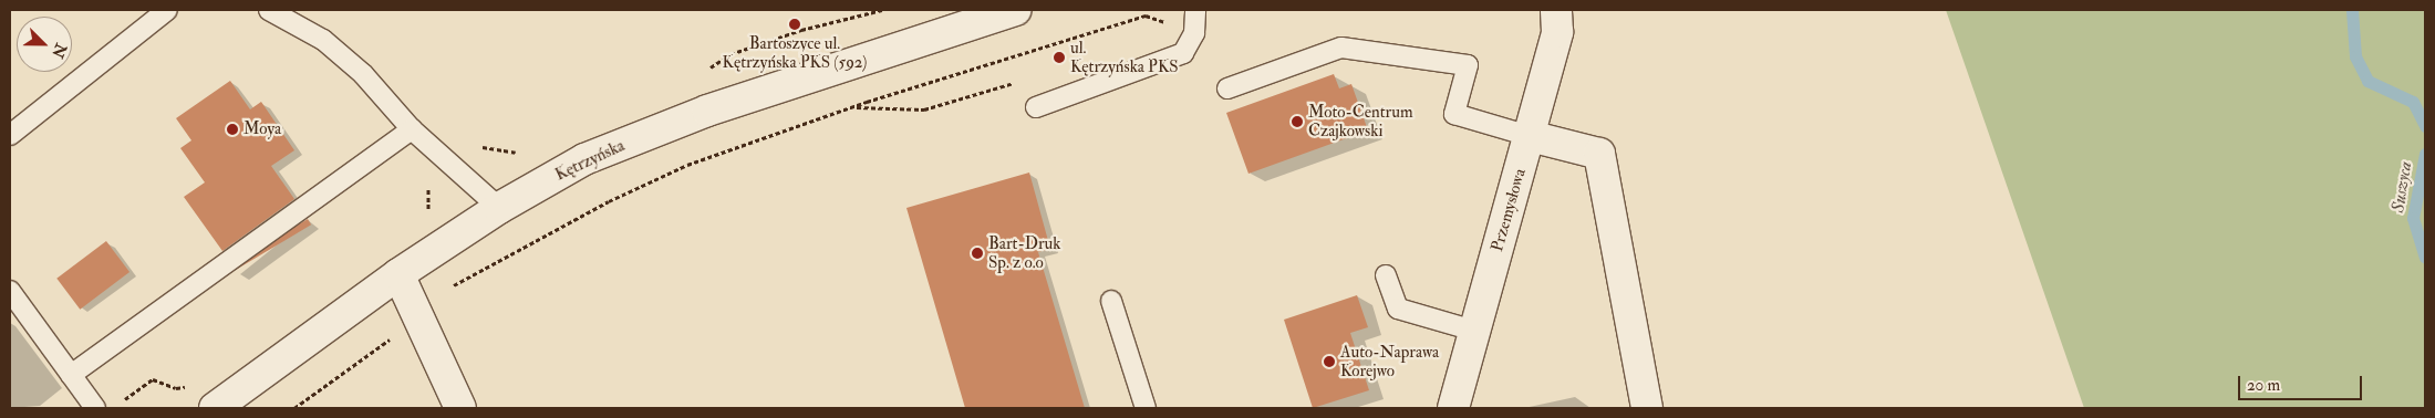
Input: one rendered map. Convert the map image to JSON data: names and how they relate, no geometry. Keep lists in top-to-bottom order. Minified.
{"streets":{"street":["Kętrzyńska","Przemysłowa"]},"water":["Suszyca"],"places":["Bartoszyce ul. Kętrzyńska PKS (592)","ul. Kętrzyńska PKS","Moto-Centrum Czajkowski","Moya","Bart-Druk Sp. z o.o","Auto-Naprawa Korejwo"],"scale_bar":"20 m","north":"bottom right"}
